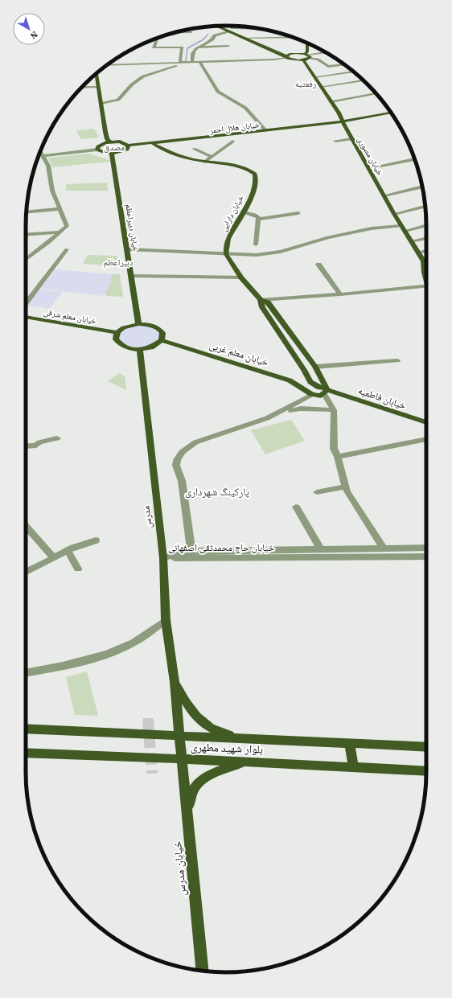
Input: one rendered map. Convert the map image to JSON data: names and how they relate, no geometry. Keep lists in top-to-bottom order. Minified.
{"streets":{"main road":["خیابان هلال احمر","خیابان مصوری","خیابان دارایی","خیابان دبیراعظم","خیابان معلم شرقی","خیابان معلم غربی","خیابان فاطمیه","مدرس","بلوار شهید مطهری","خیابان مدرس"],"street":["خیابان حاج محمدتقی اصفهانی"]},"crossings":[["خیابان هلال احمر","خیابان مصوری"],["خیابان هلال احمر","خیابان دارایی"],["مدرس","خیابان حاج محمدتقی اصفهانی"],["مدرس","بلوار شهید مطهری"],["مدرس","خیابان مدرس"],["بلوار شهید مطهری","خیابان مدرس"]],"districts":["رفعتیه","مصدق","دبیراعظم","پارکینگ شهرداری"],"north":"bottom right"}
